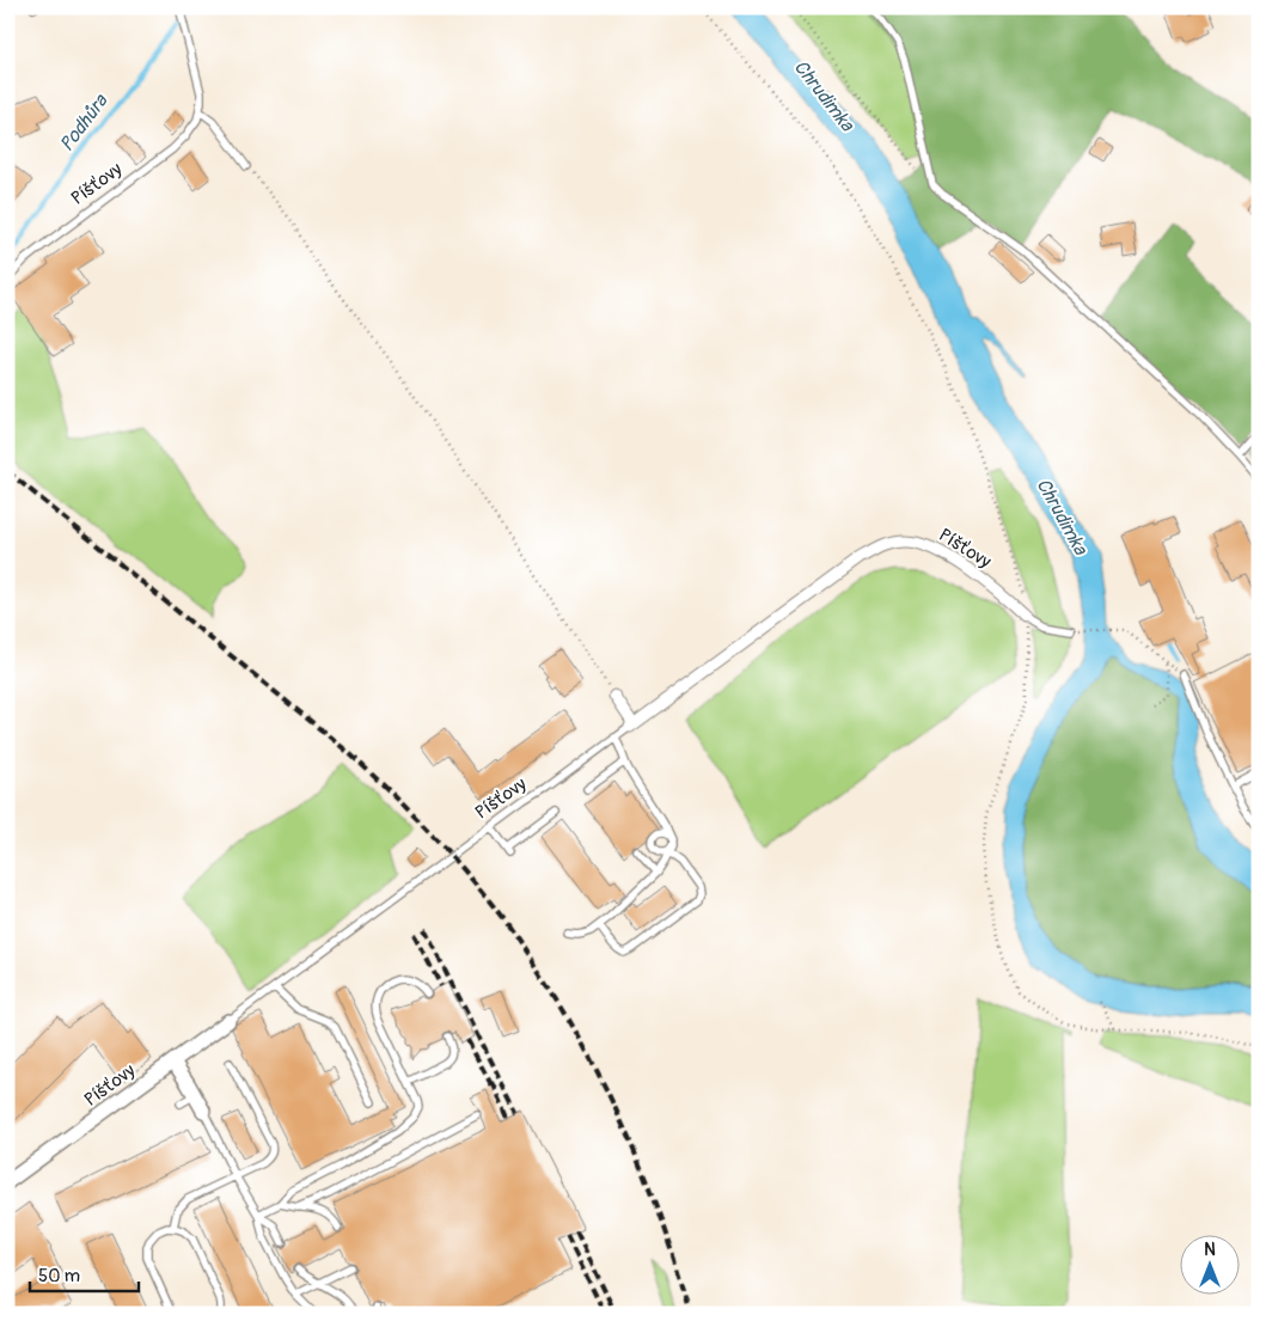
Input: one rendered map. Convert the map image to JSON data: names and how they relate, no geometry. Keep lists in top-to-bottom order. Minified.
{"streets":{"street":["Píšťovy"]},"water":["Chrudimka","Podhůra"],"scale_bar":"50 m","north":"top"}
